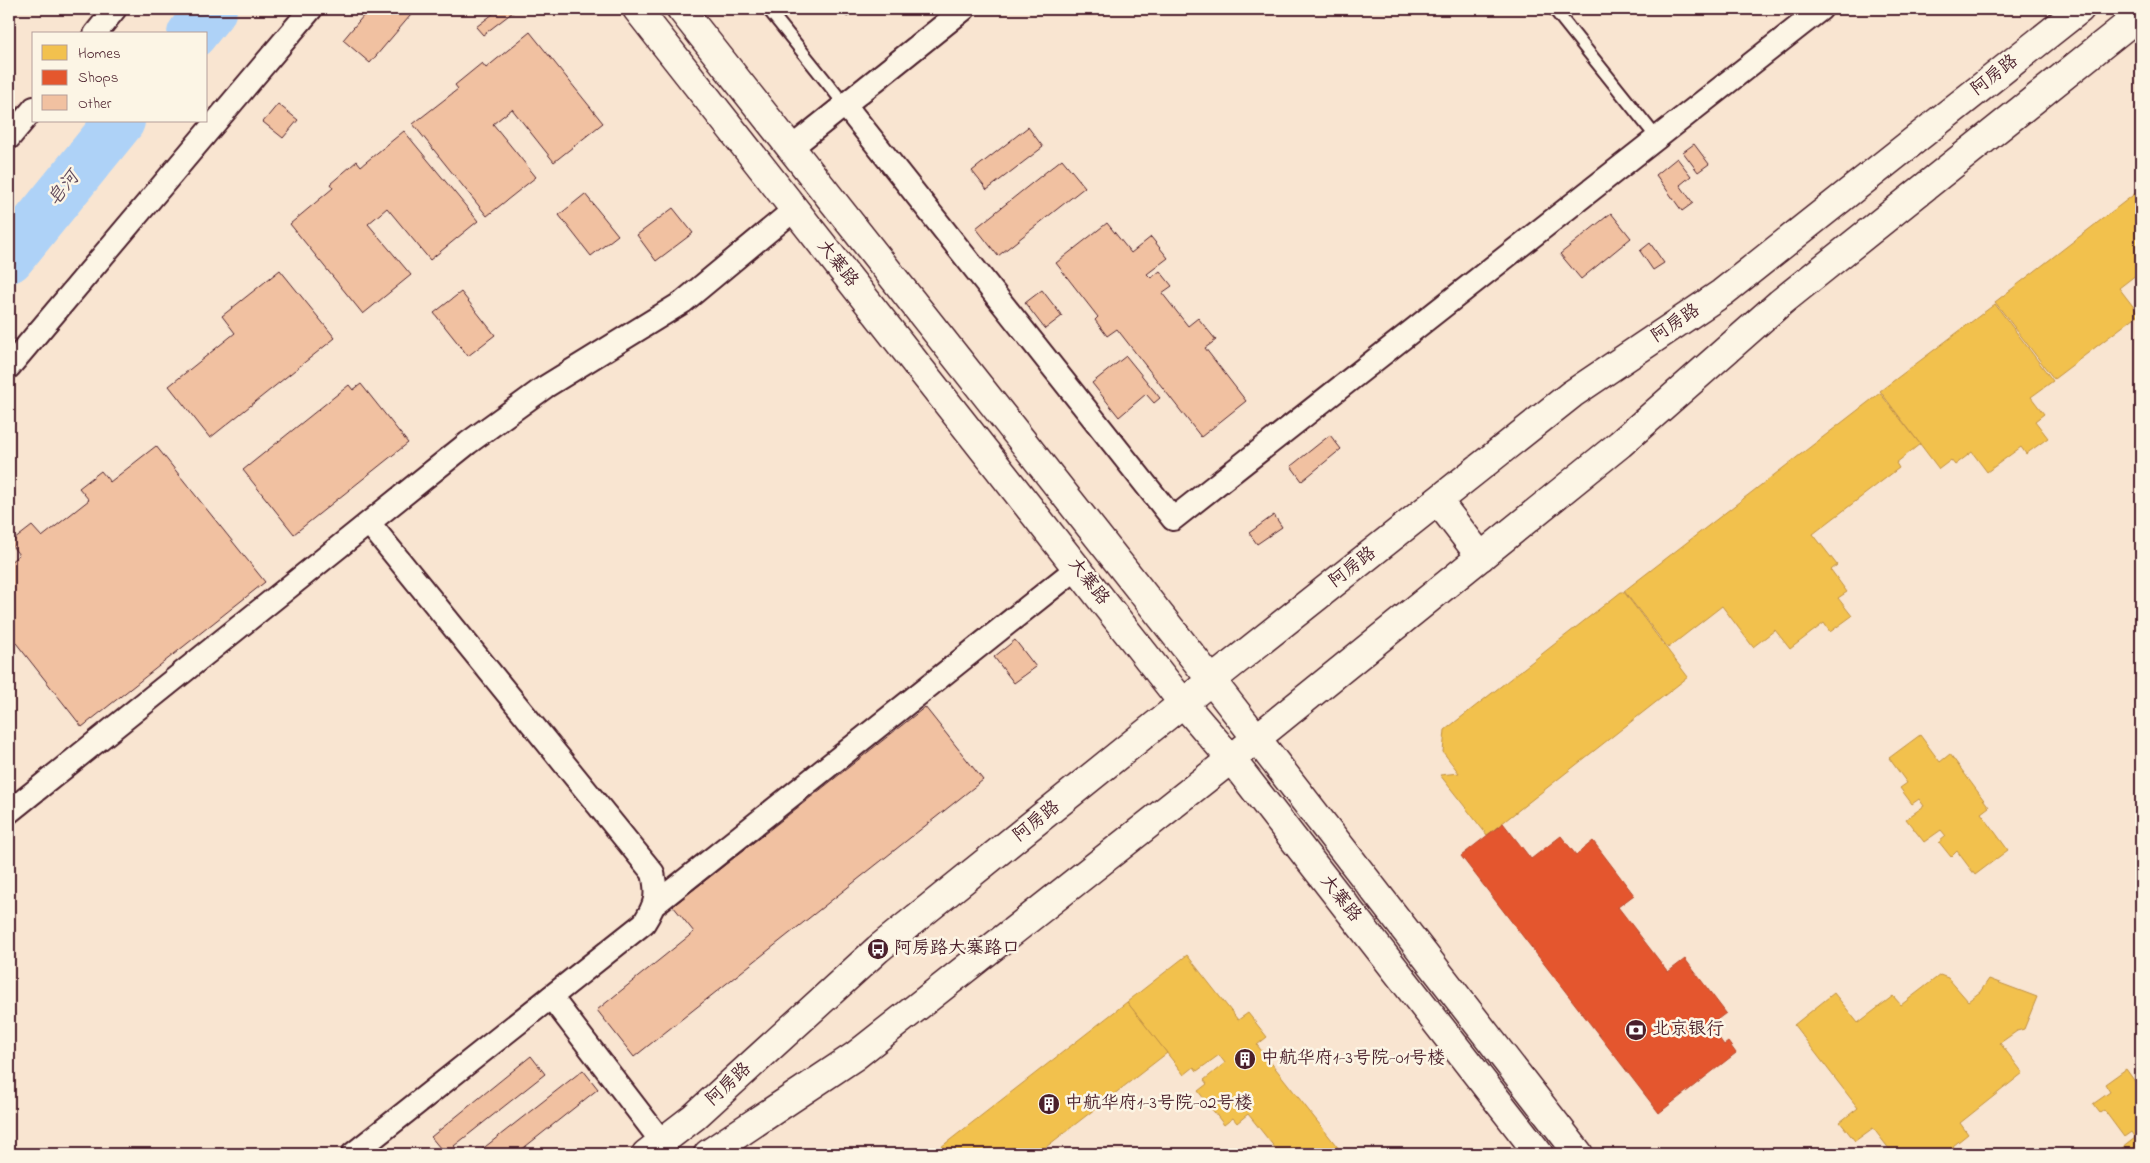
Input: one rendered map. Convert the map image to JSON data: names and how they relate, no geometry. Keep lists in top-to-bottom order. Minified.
{"streets":{"main road":["阿房路","大寨路"]},"crossings":[["阿房路","大寨路"]],"water":["皂河"],"places":{"bus stop":["阿房路大寨路口"],"bank":["北京银行"],"building":["中航华府1-3号院-01号楼","中航华府1-3号院-02号楼"]},"legend":["Homes","Shops","Other"]}
